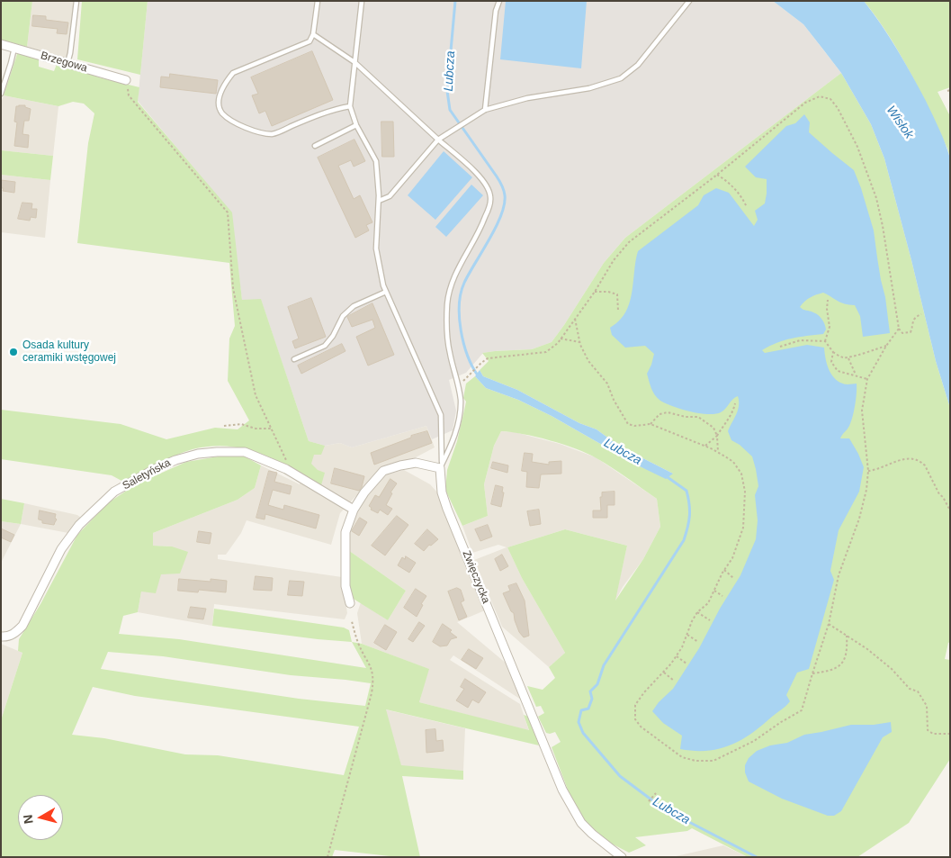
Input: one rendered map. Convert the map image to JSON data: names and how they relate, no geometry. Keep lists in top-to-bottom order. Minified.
{"streets":{"street":["Brzegowa","Saletyńska","Zwięczycka"]},"water":["Lubcza","Wisłok"],"places":["Osada kultury ceramiki wstęgowej"],"north":"left"}
